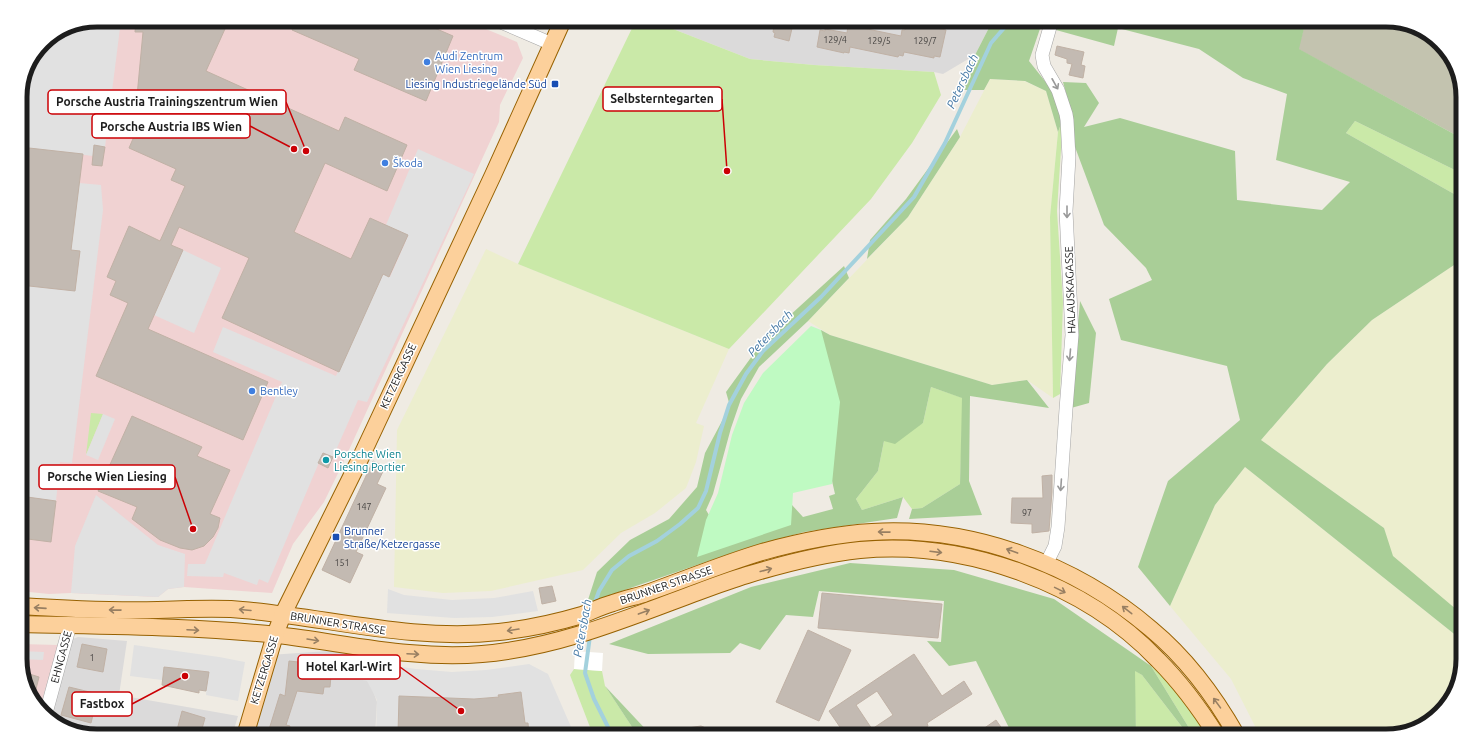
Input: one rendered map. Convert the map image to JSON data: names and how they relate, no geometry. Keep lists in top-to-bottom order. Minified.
{"streets":{"main road":["KETZERGASSE","BRUNNER STRASSE"],"street":["HALAUSKAGASSE","EHNGASSE"]},"crossings":[["HALAUSKAGASSE","BRUNNER STRASSE"],["KETZERGASSE","BRUNNER STRASSE"],["BRUNNER STRASSE","EHNGASSE"]],"one_way":["HALAUSKAGASSE"],"water":["Petersbach"],"places":{"other":["Audi Zentrum Wien Liesing","Porsche Austria IBS Wien","Porsche Austria Trainingszentrum Wien","Škoda","Selbsterntegarten","Bentley","Porsche Wien Liesing Portier","Porsche Wien Liesing","Fastbox","Hotel Karl-Wirt"],"transit":["Liesing Industriegelände Süd","Brunner Straße/Ketzergasse"]},"house_numbers":["129/4","129/5","129/7","147","97","151","1"]}
